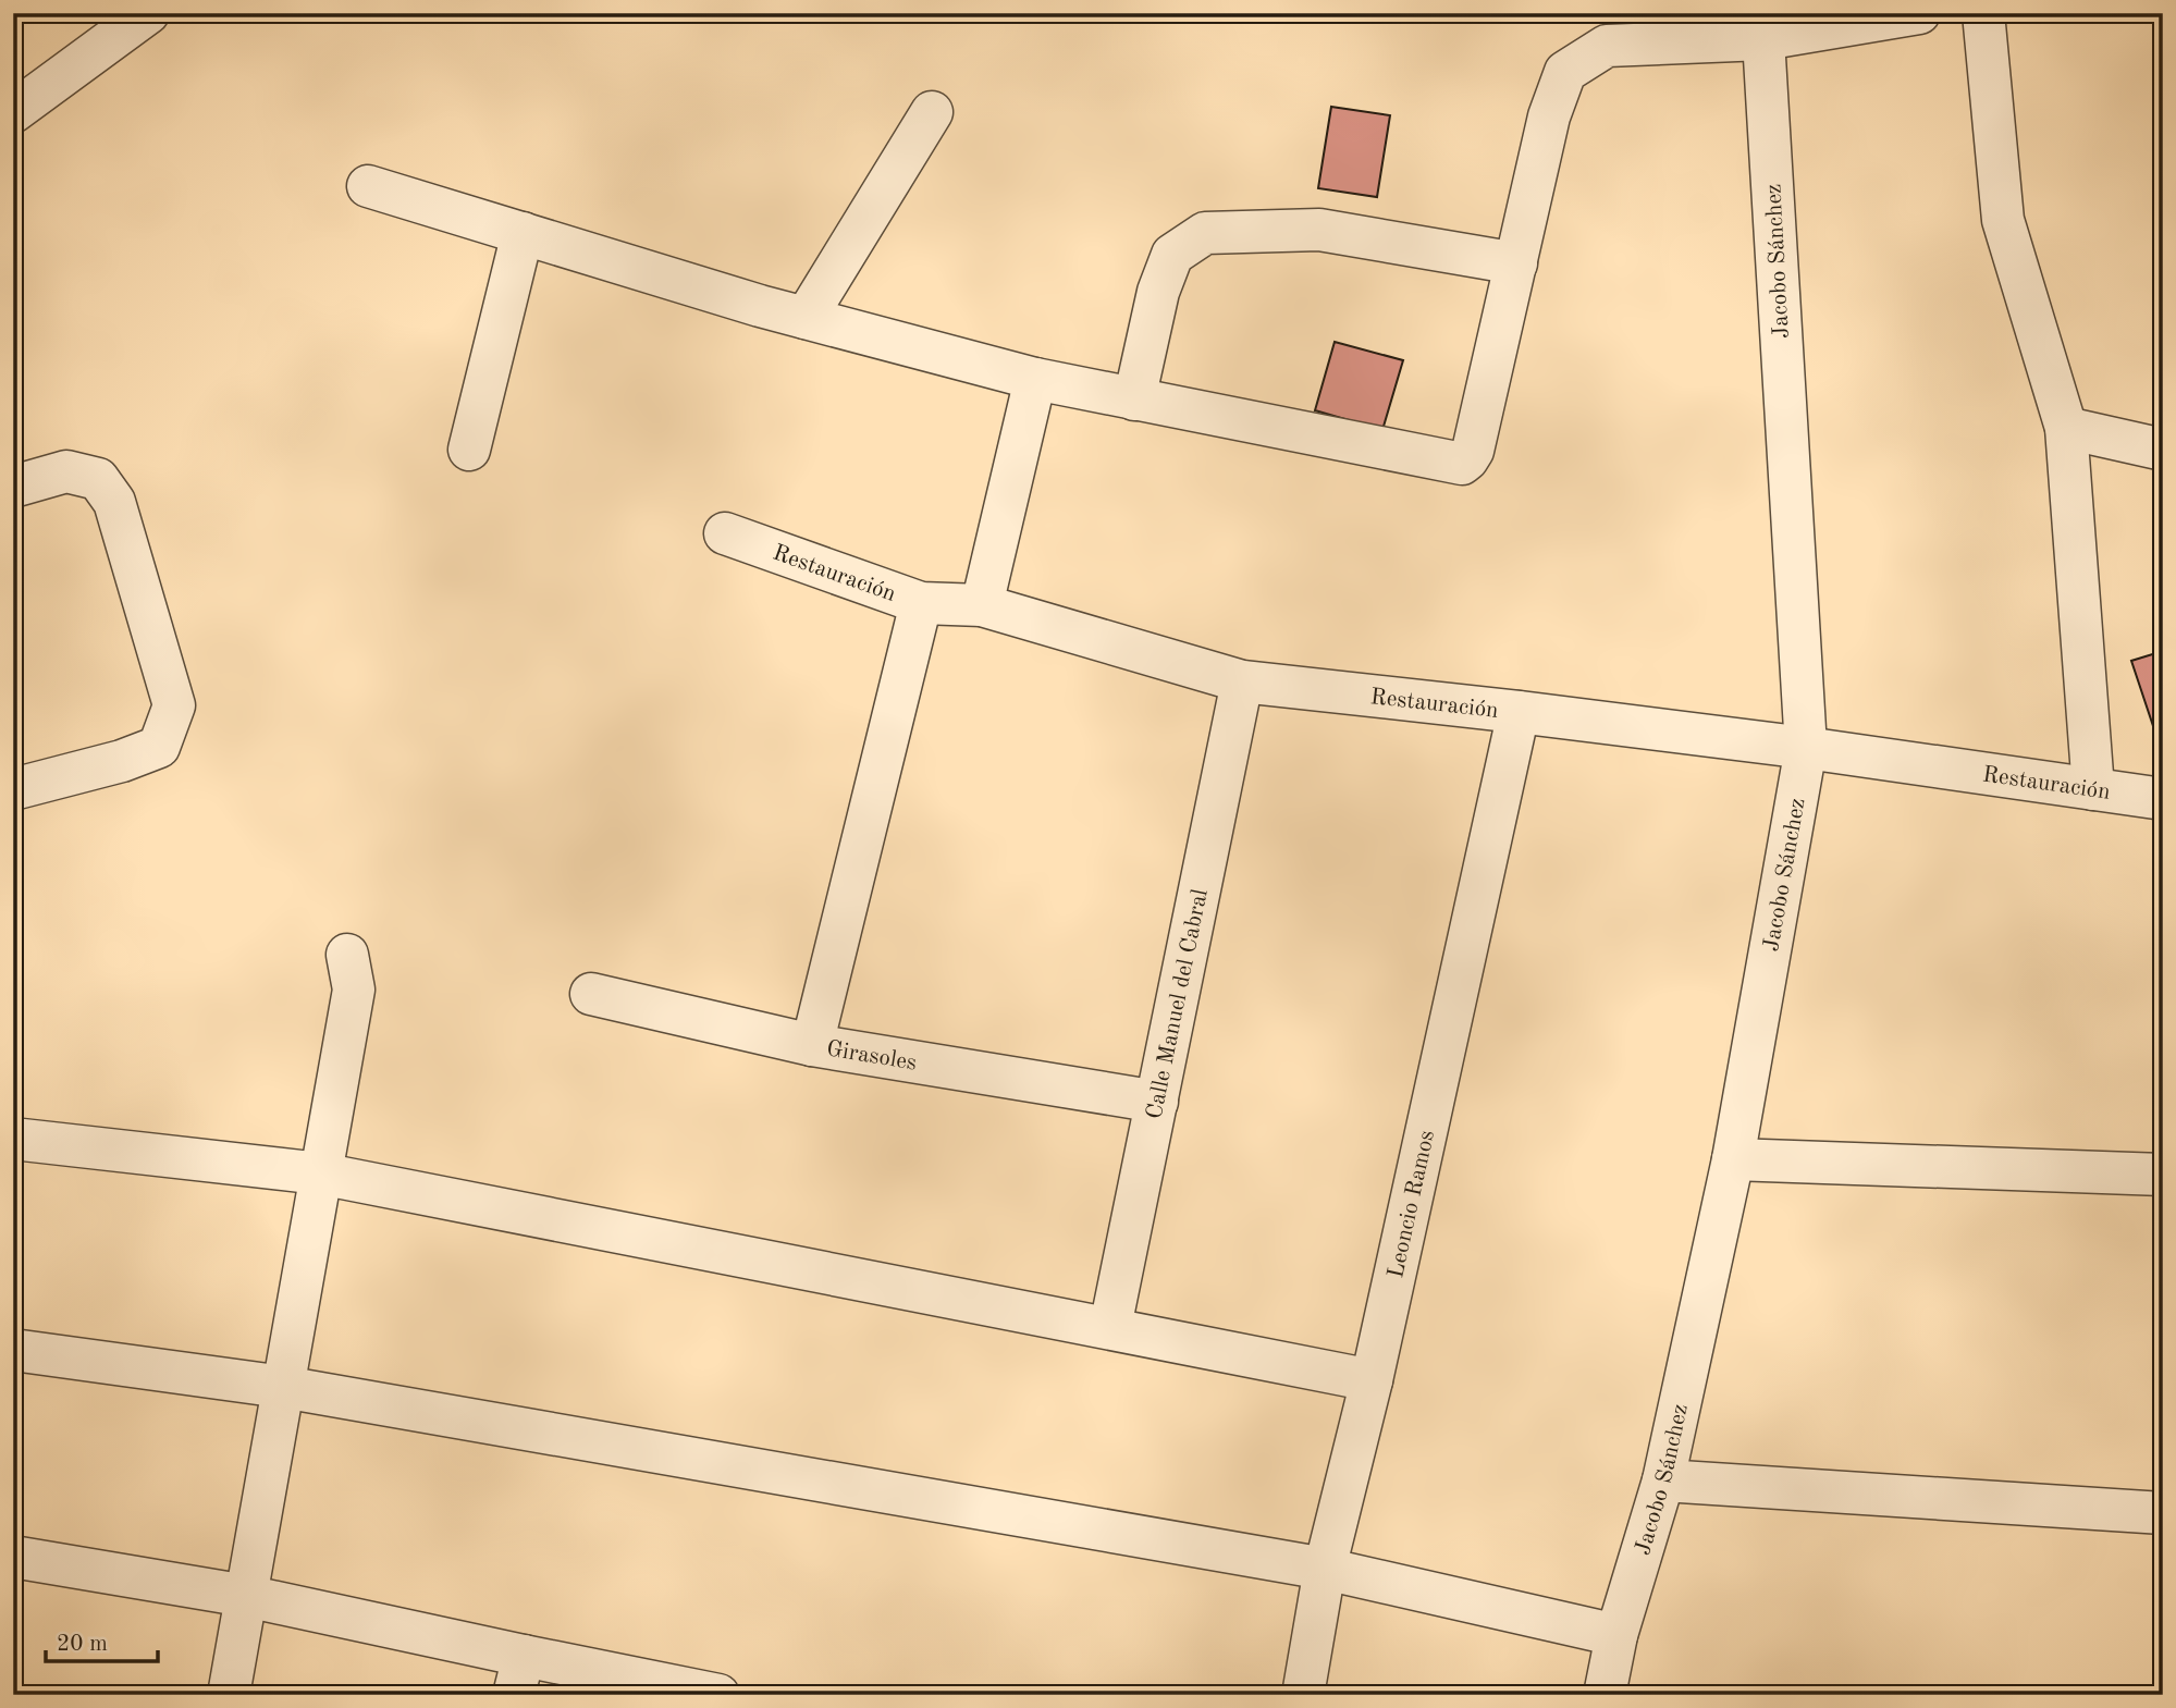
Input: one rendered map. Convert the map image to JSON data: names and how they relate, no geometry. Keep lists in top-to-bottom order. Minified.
{"streets":{"street":["Jacobo Sánchez","Restauración","Calle Manuel del Cabral","Girasoles","Leoncio Ramos"]},"crossings":[["Jacobo Sánchez","Restauración"],["Restauración","Calle Manuel del Cabral"],["Restauración","Leoncio Ramos"],["Calle Manuel del Cabral","Girasoles"]],"scale_bar":"20 m"}
